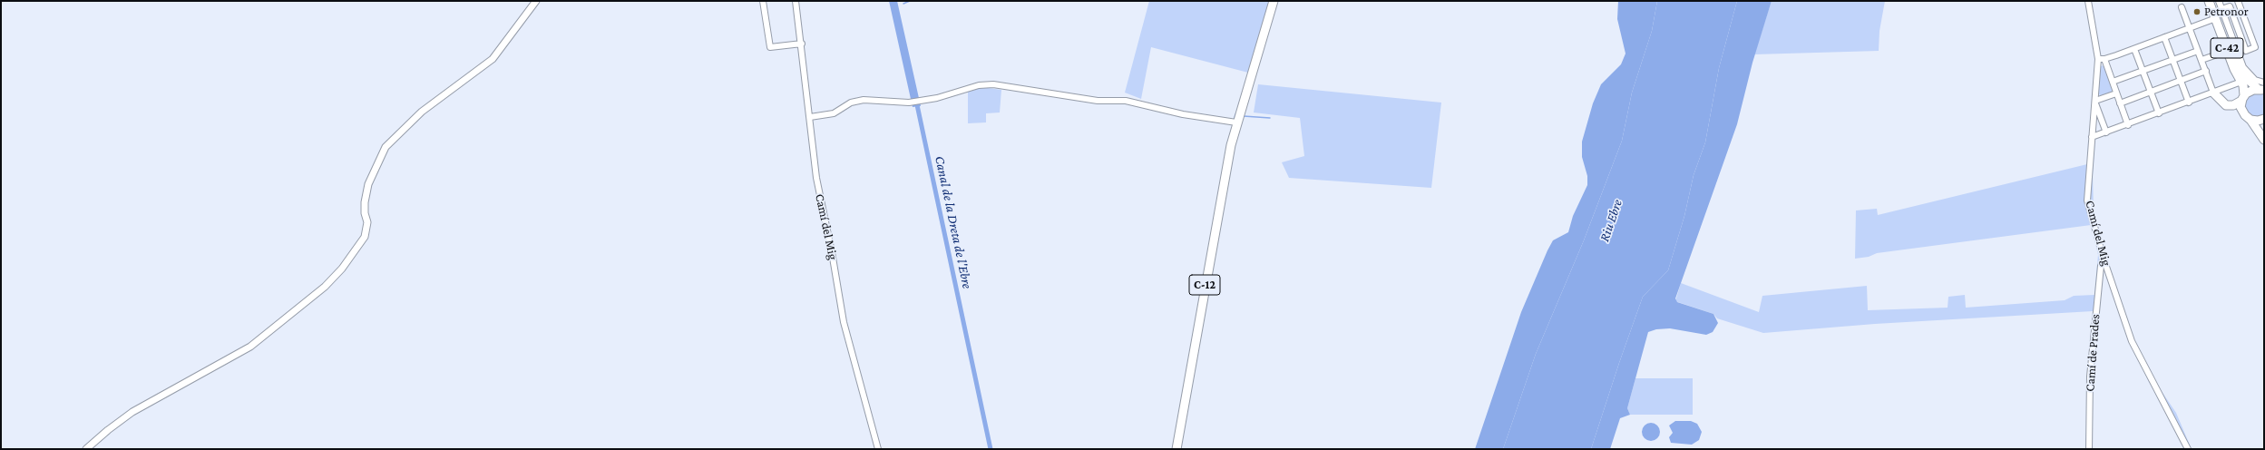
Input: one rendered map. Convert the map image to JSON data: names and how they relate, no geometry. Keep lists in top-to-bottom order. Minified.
{"streets":{"main road":["C-42","C-12"],"street":["Camí del Mig","Camí de Prades"]},"crossings":[["Camí del Mig","Camí de Prades"]],"water":["Riu Ebre","Canal de la Dreta de l'Ebre"],"places":["Petronor"]}
